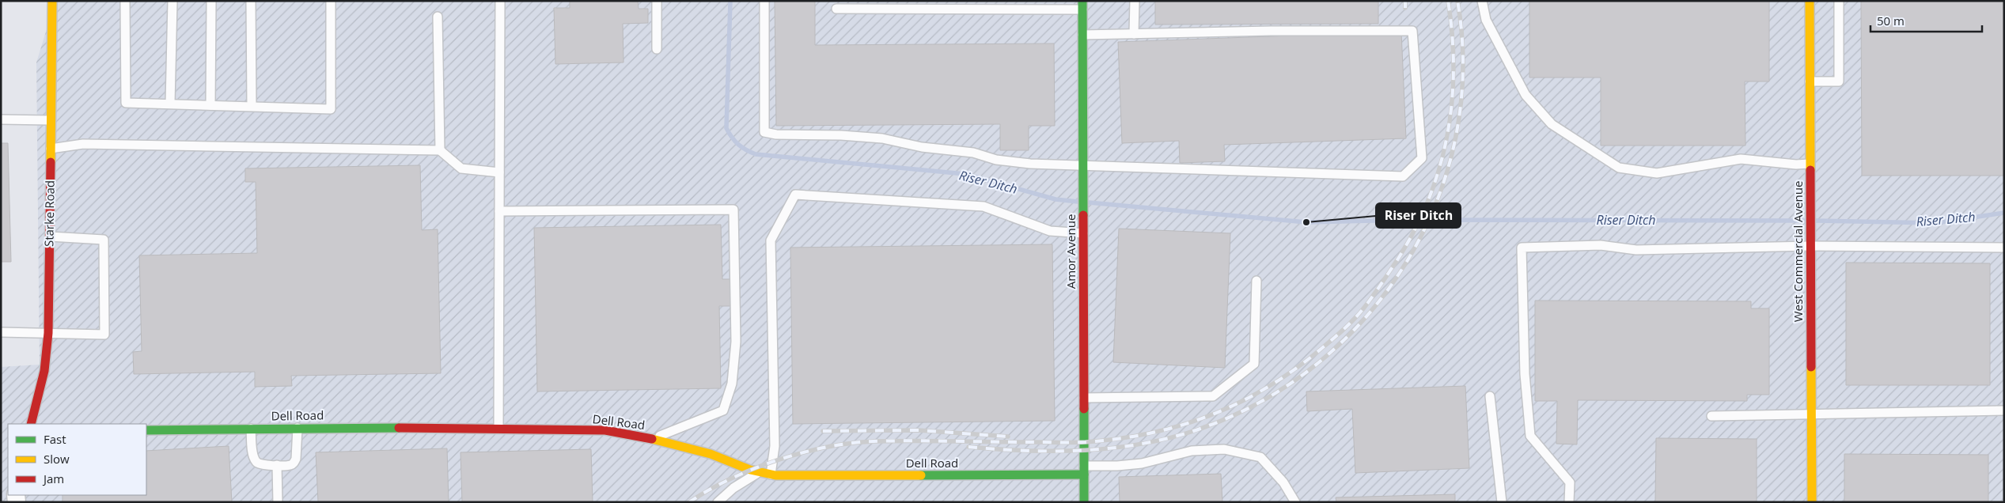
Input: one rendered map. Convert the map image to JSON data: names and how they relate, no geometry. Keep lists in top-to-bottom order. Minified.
{"streets":{"street":["Starke Road","Amor Avenue","West Commercial Avenue","Dell Road"]},"crossings":[["Amor Avenue","Dell Road"]],"water":["Riser Ditch"],"places":["Riser Ditch"],"legend":["Fast","Slow","Jam"],"scale_bar":"50 m"}
